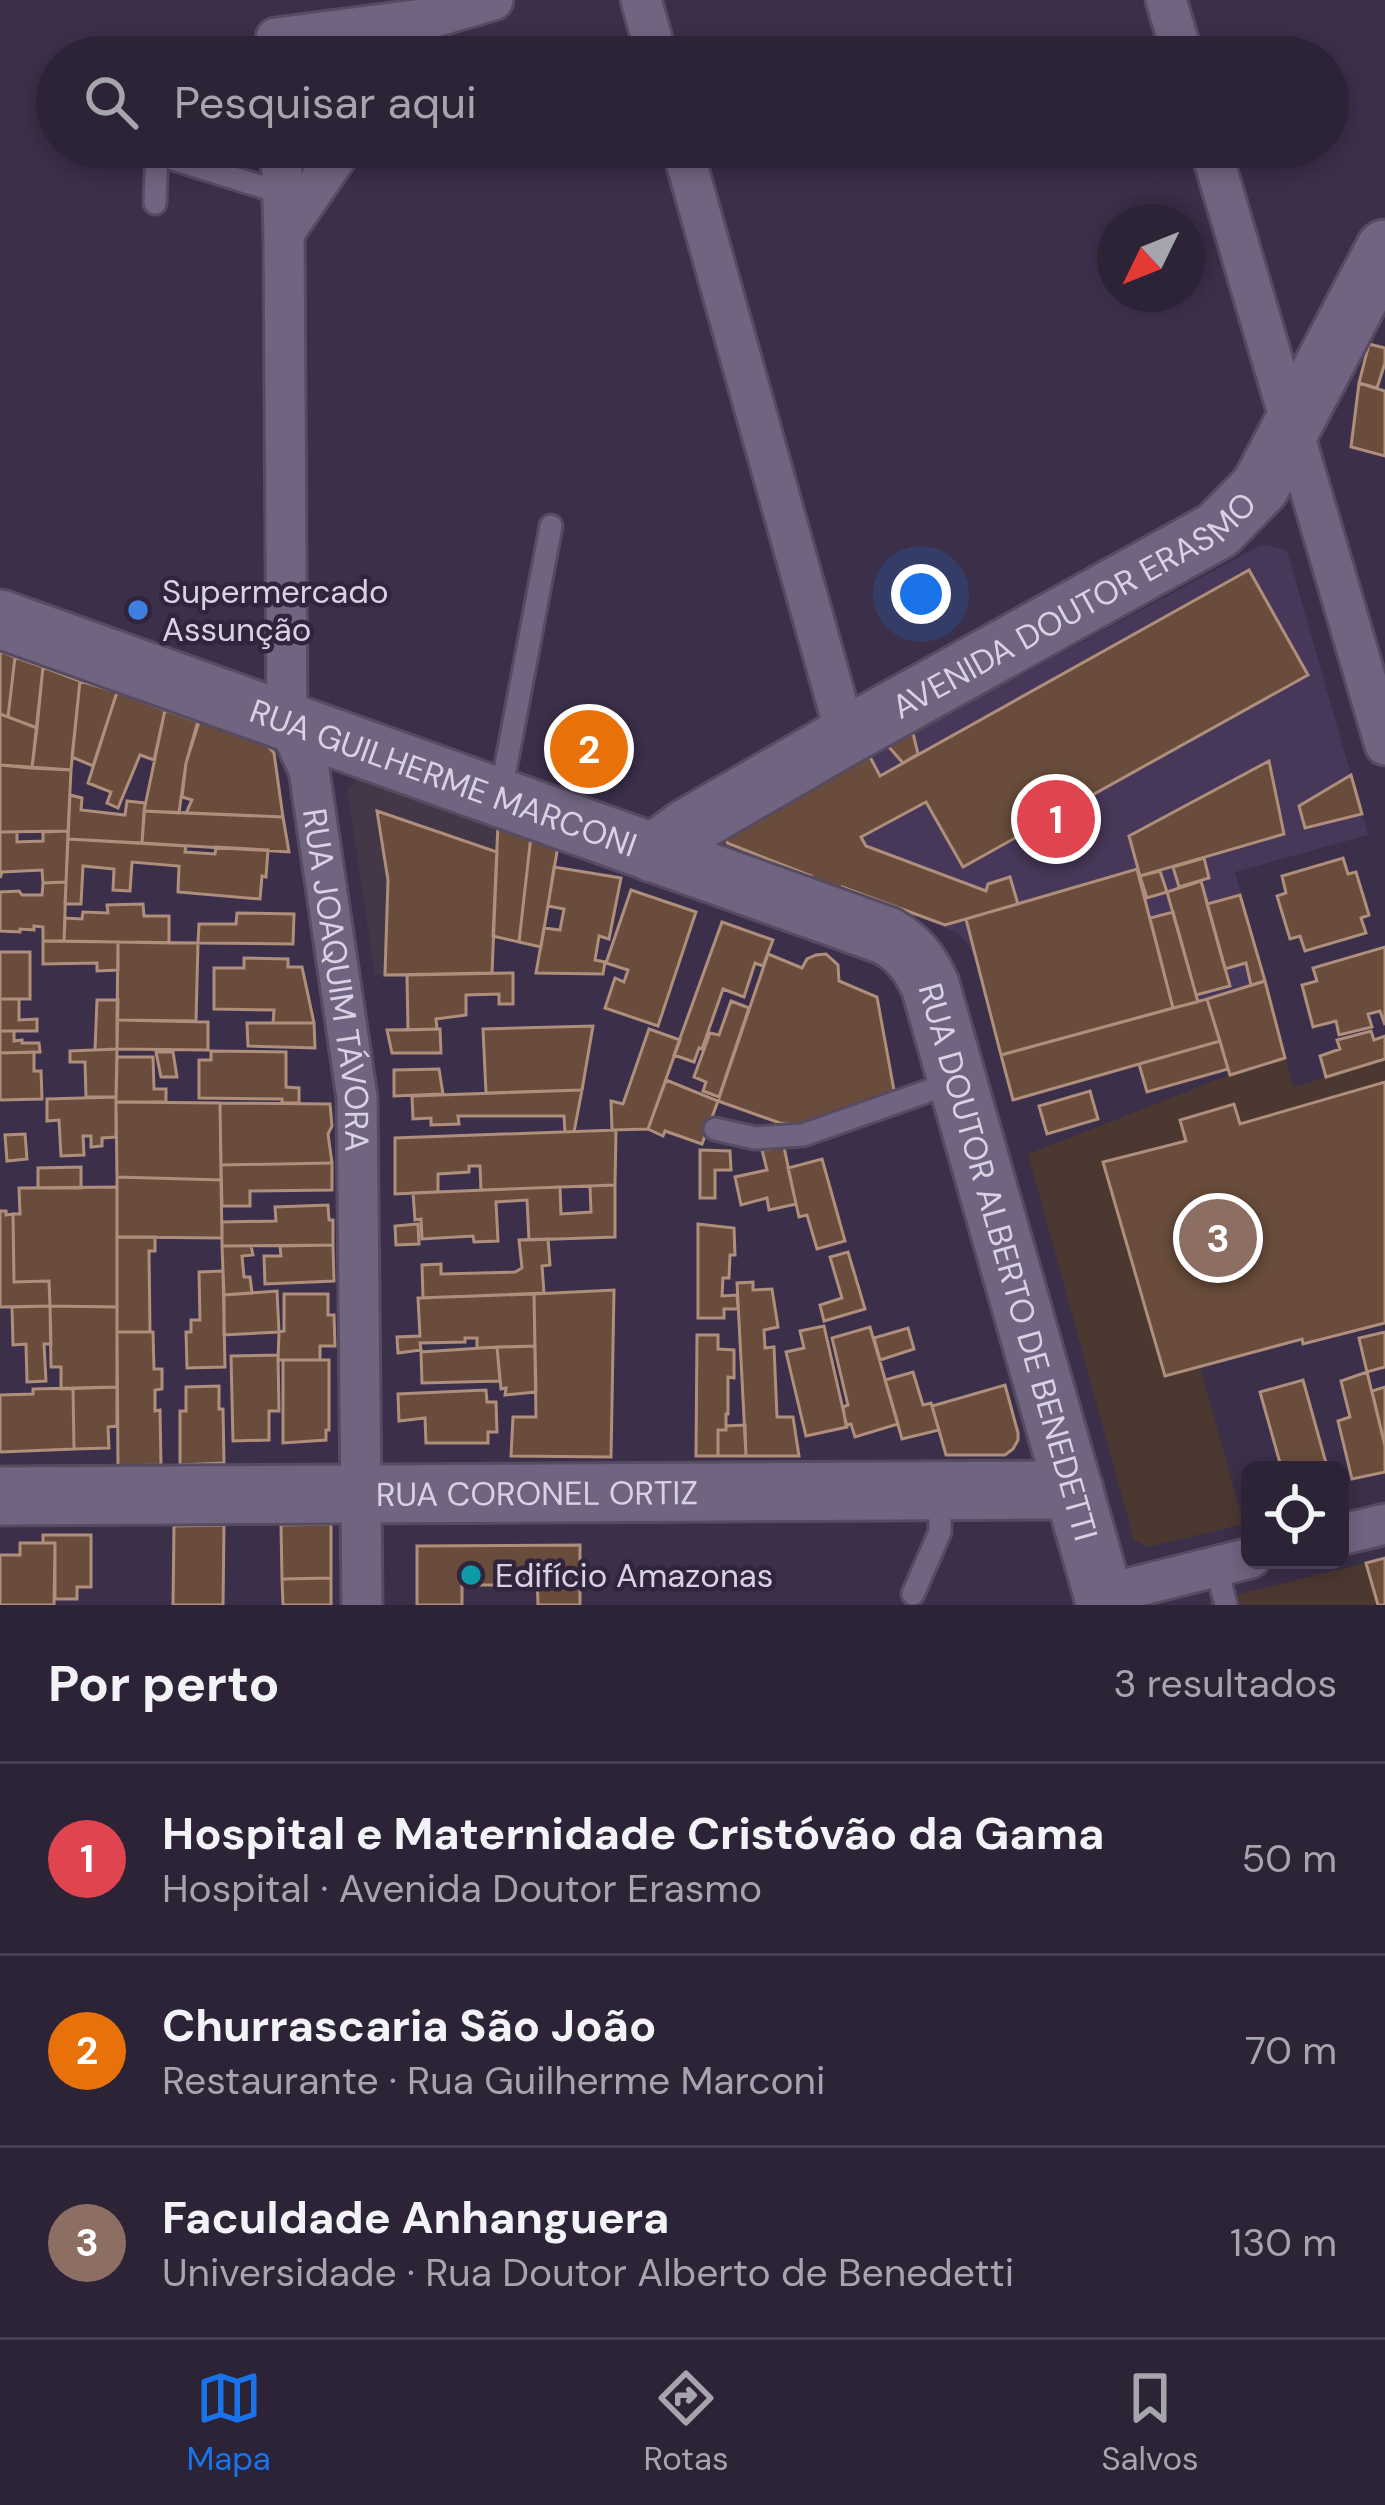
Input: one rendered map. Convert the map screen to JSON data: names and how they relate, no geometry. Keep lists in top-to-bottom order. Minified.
{"streets":{"street":["AVENIDA DOUTOR ERASMO","RUA GUILHERME MARCONI","RUA JOAQUIM TÁVORA","RUA DOUTOR ALBERTO DE BENEDETTI","RUA CORONEL ORTIZ"]},"crossings":[["AVENIDA DOUTOR ERASMO","RUA GUILHERME MARCONI"],["RUA GUILHERME MARCONI","RUA JOAQUIM TÁVORA"],["RUA GUILHERME MARCONI","RUA DOUTOR ALBERTO DE BENEDETTI"],["RUA JOAQUIM TÁVORA","RUA CORONEL ORTIZ"],["RUA DOUTOR ALBERTO DE BENEDETTI","RUA CORONEL ORTIZ"]],"places":["Supermercado Assunção","Edifício Amazonas"],"north":"bottom left","page":{"search":"Pesquisar aqui","pins":["2","1","3"],"heading":["Por perto","3 resultados"],"list":[{"mark":"1","name":"Hospital e Maternidade Cristóvão da Gama","note":"Hospital · Avenida Doutor Erasmo","value":"50 m"},{"mark":"2","name":"Churrascaria São João","note":"Restaurante · Rua Guilherme Marconi","value":"70 m"},{"mark":"3","name":"Faculdade Anhanguera","note":"Universidade · Rua Doutor Alberto de Benedetti","value":"130 m"}],"nav":["Mapa","Rotas","Salvos"]}}
